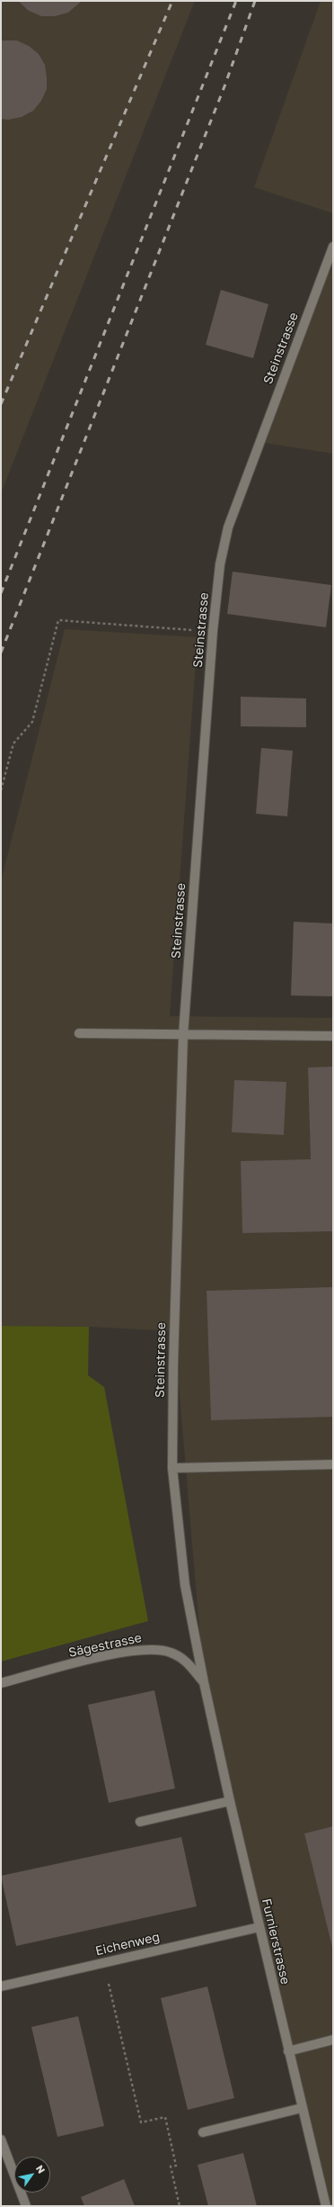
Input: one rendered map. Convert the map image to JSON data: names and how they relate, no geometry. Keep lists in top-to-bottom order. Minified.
{"streets":{"street":["Steinstrasse","Sägestrasse","Furnierstrasse","Eichenweg"]},"crossings":[["Steinstrasse","Sägestrasse"],["Steinstrasse","Furnierstrasse"],["Sägestrasse","Furnierstrasse"],["Furnierstrasse","Eichenweg"]],"north":"top right"}
